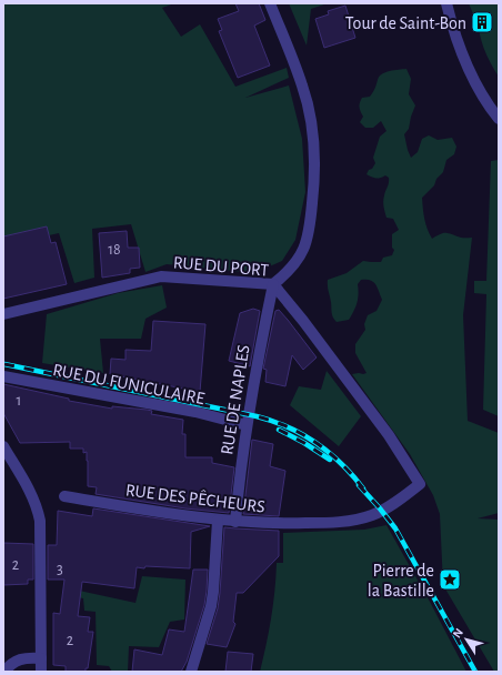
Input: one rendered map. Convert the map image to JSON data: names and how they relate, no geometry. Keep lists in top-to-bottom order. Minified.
{"streets":{"street":["RUE DU PORT","RUE DU FUNICULAIRE","RUE DE NAPLES","RUE DES PÊCHEURS"]},"crossings":[["RUE DU PORT","RUE DE NAPLES"],["RUE DU PORT","RUE DES PÊCHEURS"],["RUE DU FUNICULAIRE","RUE DE NAPLES"],["RUE DE NAPLES","RUE DES PÊCHEURS"]],"places":{"building":["Tour de Saint-Bon"],"place":["Pierre de la Bastille"]},"house_numbers":["18","1","2","3","2"],"north":"top left"}
